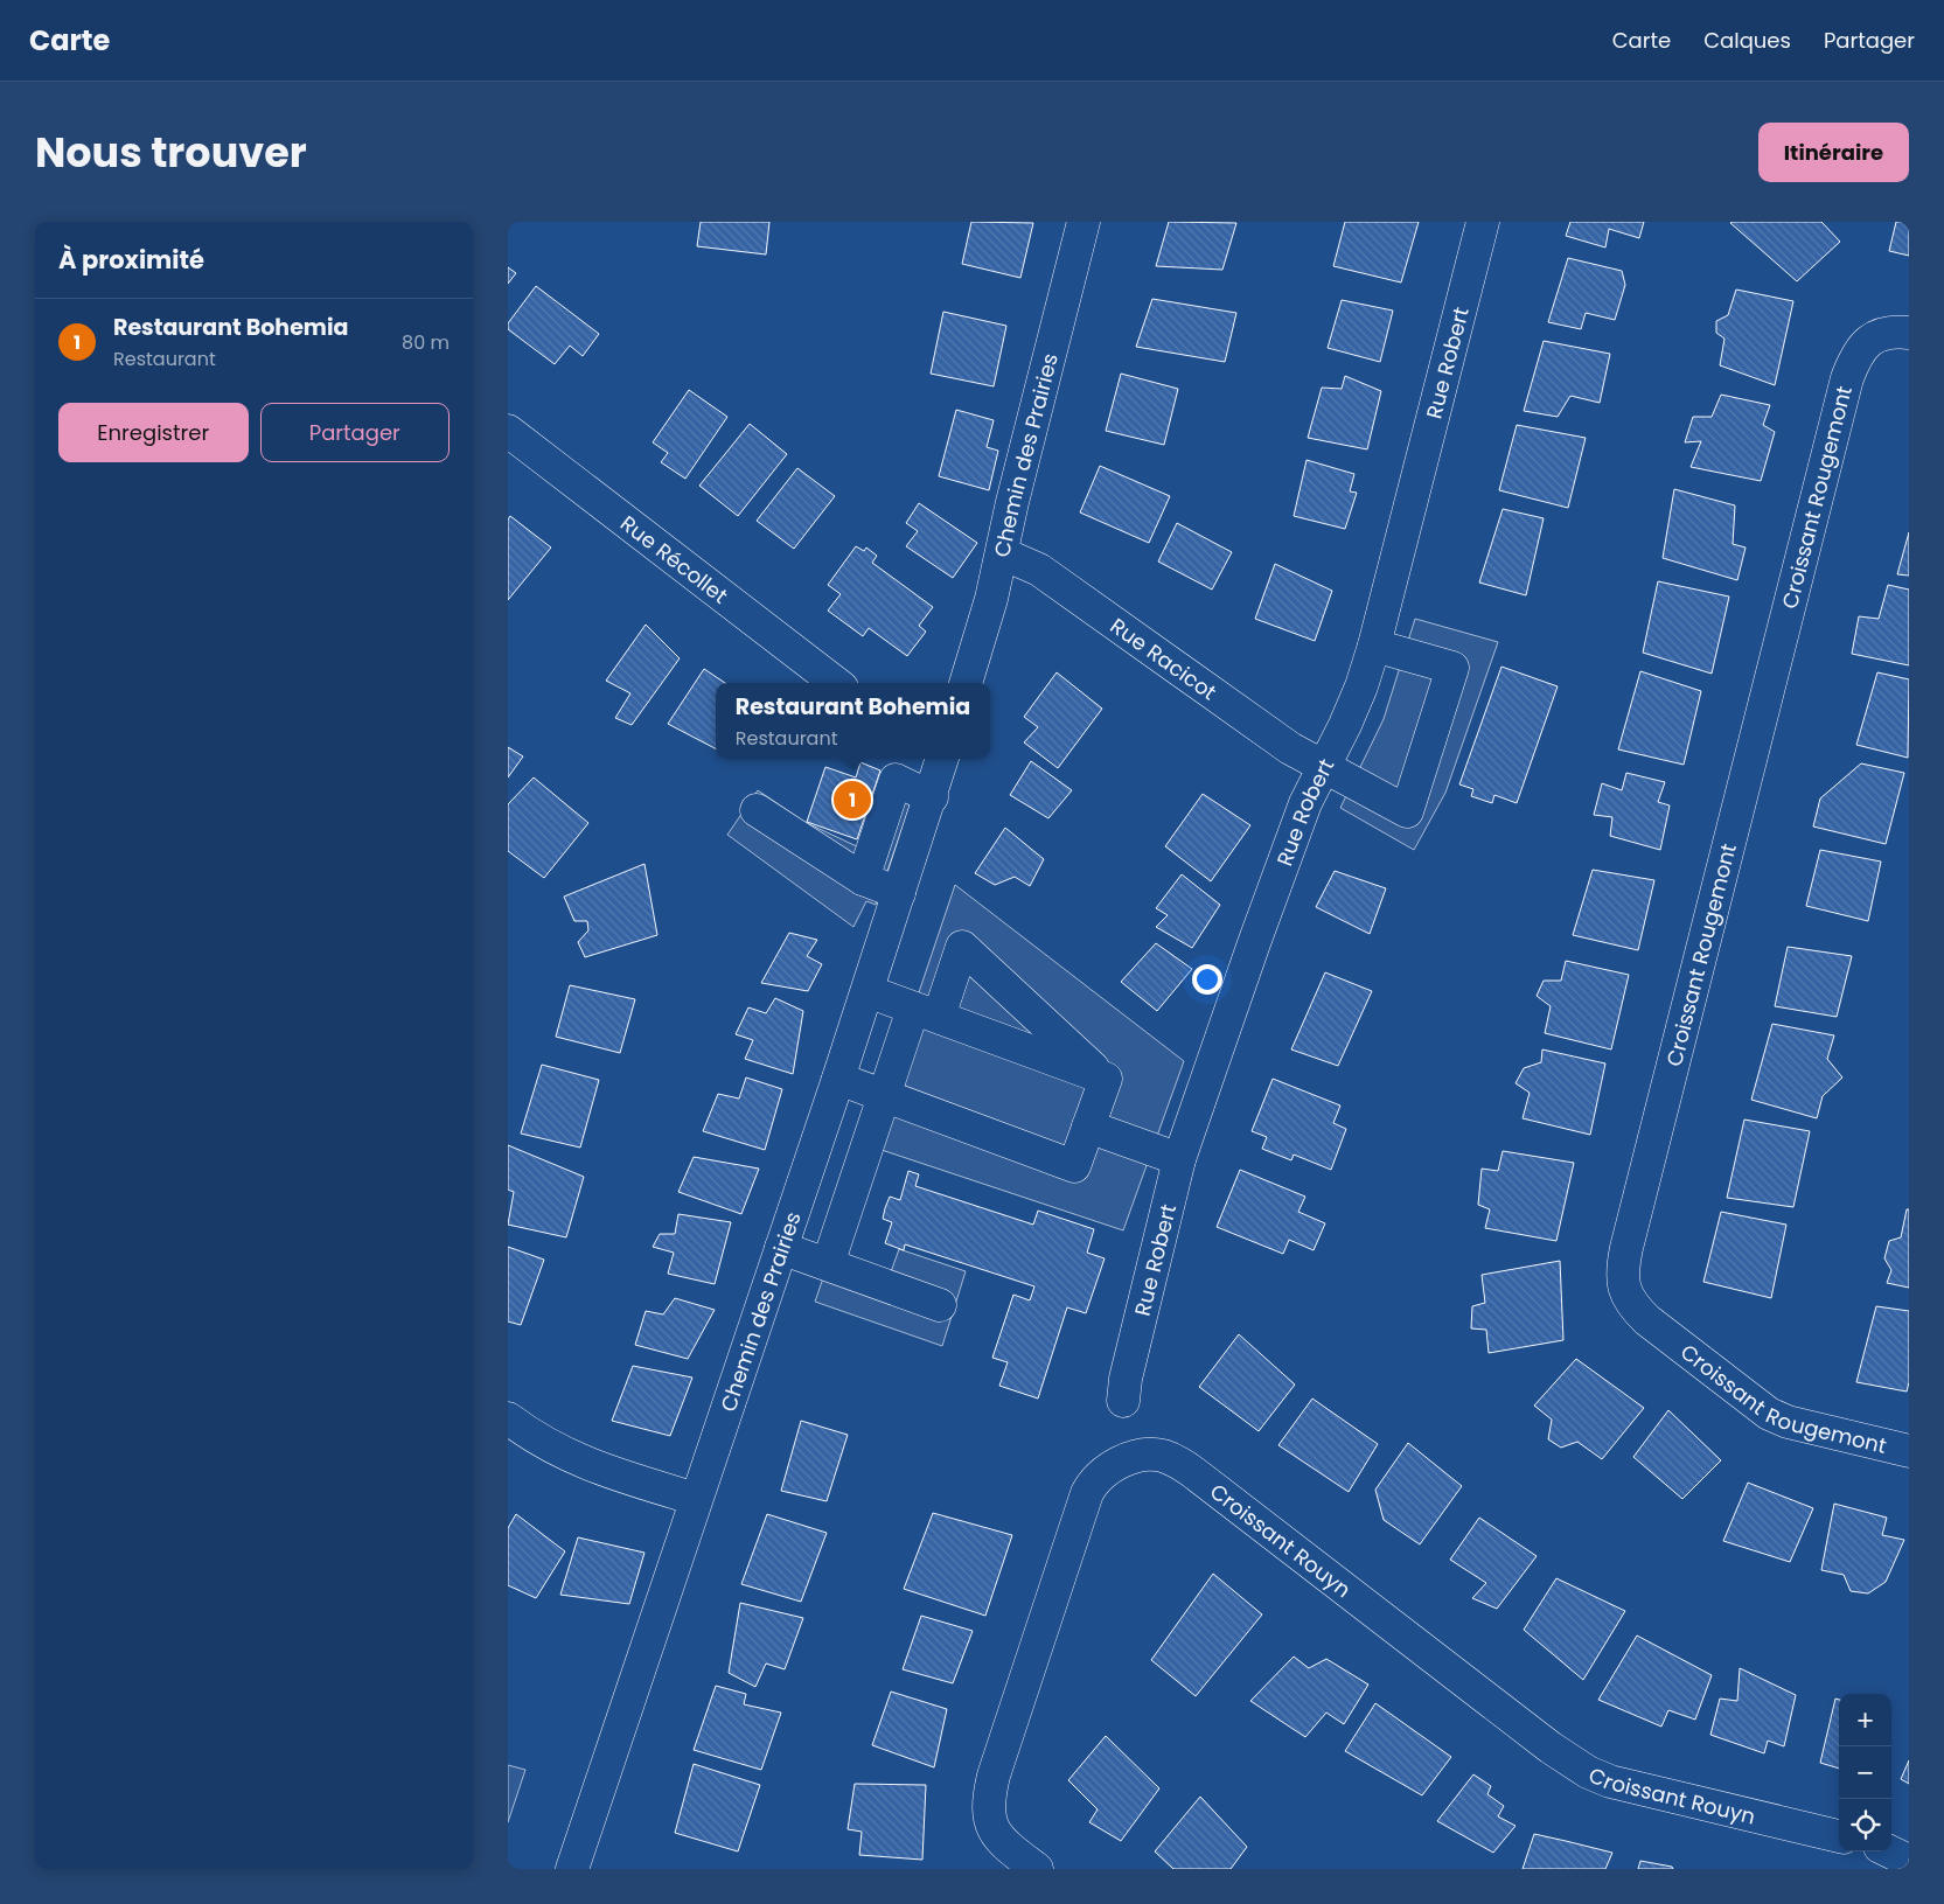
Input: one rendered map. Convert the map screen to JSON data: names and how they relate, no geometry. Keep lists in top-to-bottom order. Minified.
{"streets":{"street":["Rue Robert","Chemin des Prairies","Croissant Rougemont","Rue Récollet","Rue Racicot","Croissant Rouyn"]},"crossings":[["Rue Robert","Rue Racicot"],["Chemin des Prairies","Rue Racicot"]],"page":{"header":"Carte","nav":["Carte","Calques","Partager"],"title":"Nous trouver","buttons":["Itinéraire",["Enregistrer","Partager"]],"heading":"À proximité","list":[{"mark":"1","name":"Restaurant Bohemia","note":"Restaurant","value":"80 m"}],"popup":["Restaurant Bohemia","Restaurant"],"pins":"1","map_buttons":["+","−"]}}
